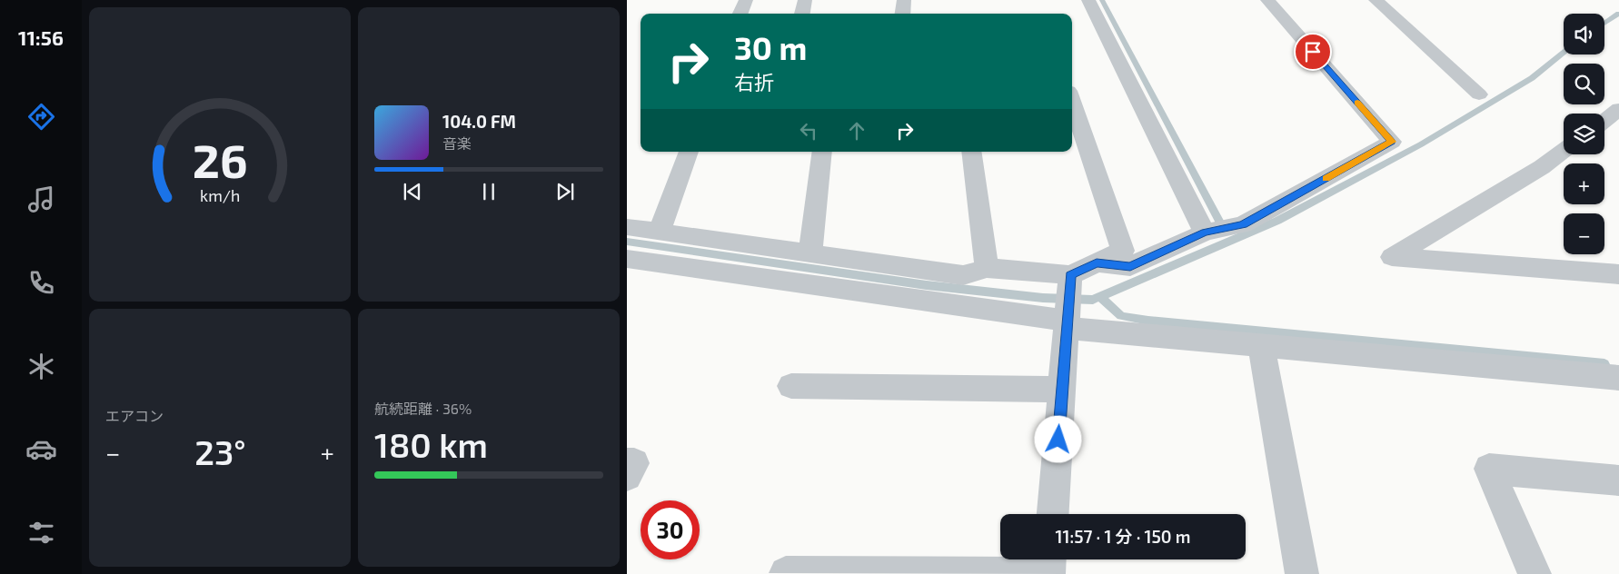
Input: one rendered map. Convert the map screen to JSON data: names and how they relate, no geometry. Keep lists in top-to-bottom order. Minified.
{"page":{"tabs":"11:56","map_buttons":["+","−"],"turn":["30 m","右折"],"song":["104.0 FM","音楽"],"tile":["エアコン",["航続距離 · 36%","180 km"]],"heat":["−","23°","+"],"limit":"30","trip":"11:57 · 1 分 · 150 m","gauge":["26","km/h"]}}
